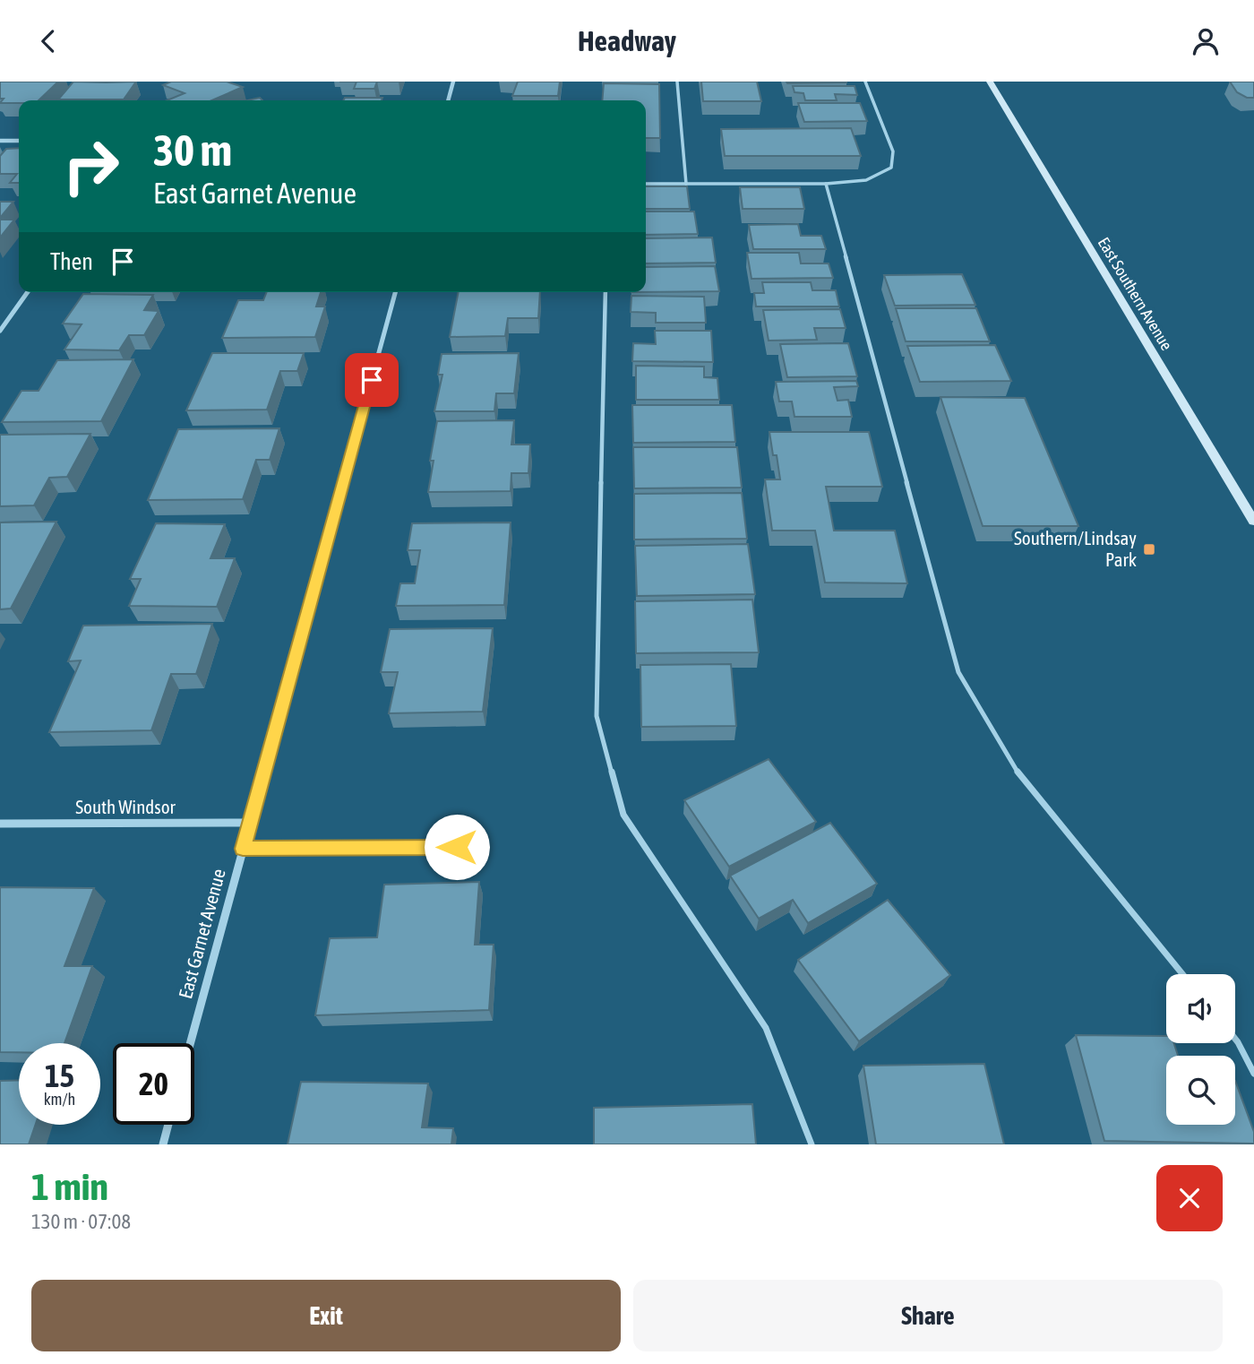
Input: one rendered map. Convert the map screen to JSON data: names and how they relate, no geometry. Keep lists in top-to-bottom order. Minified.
{"streets":{"main road":["East Southern Avenue"],"street":["South Windsor","East Garnet Avenue"]},"crossings":[["South Windsor","East Garnet Avenue"]],"places":{"transit":["Southern/Lindsay Park"]},"page":{"header":"Headway","turn":["30 m","East Garnet Avenue"],"then":"Then","speed":"15 km/h","limit":"20","heading":["1 min","130 m · 07:08"],"buttons":["Exit","Share"]}}
